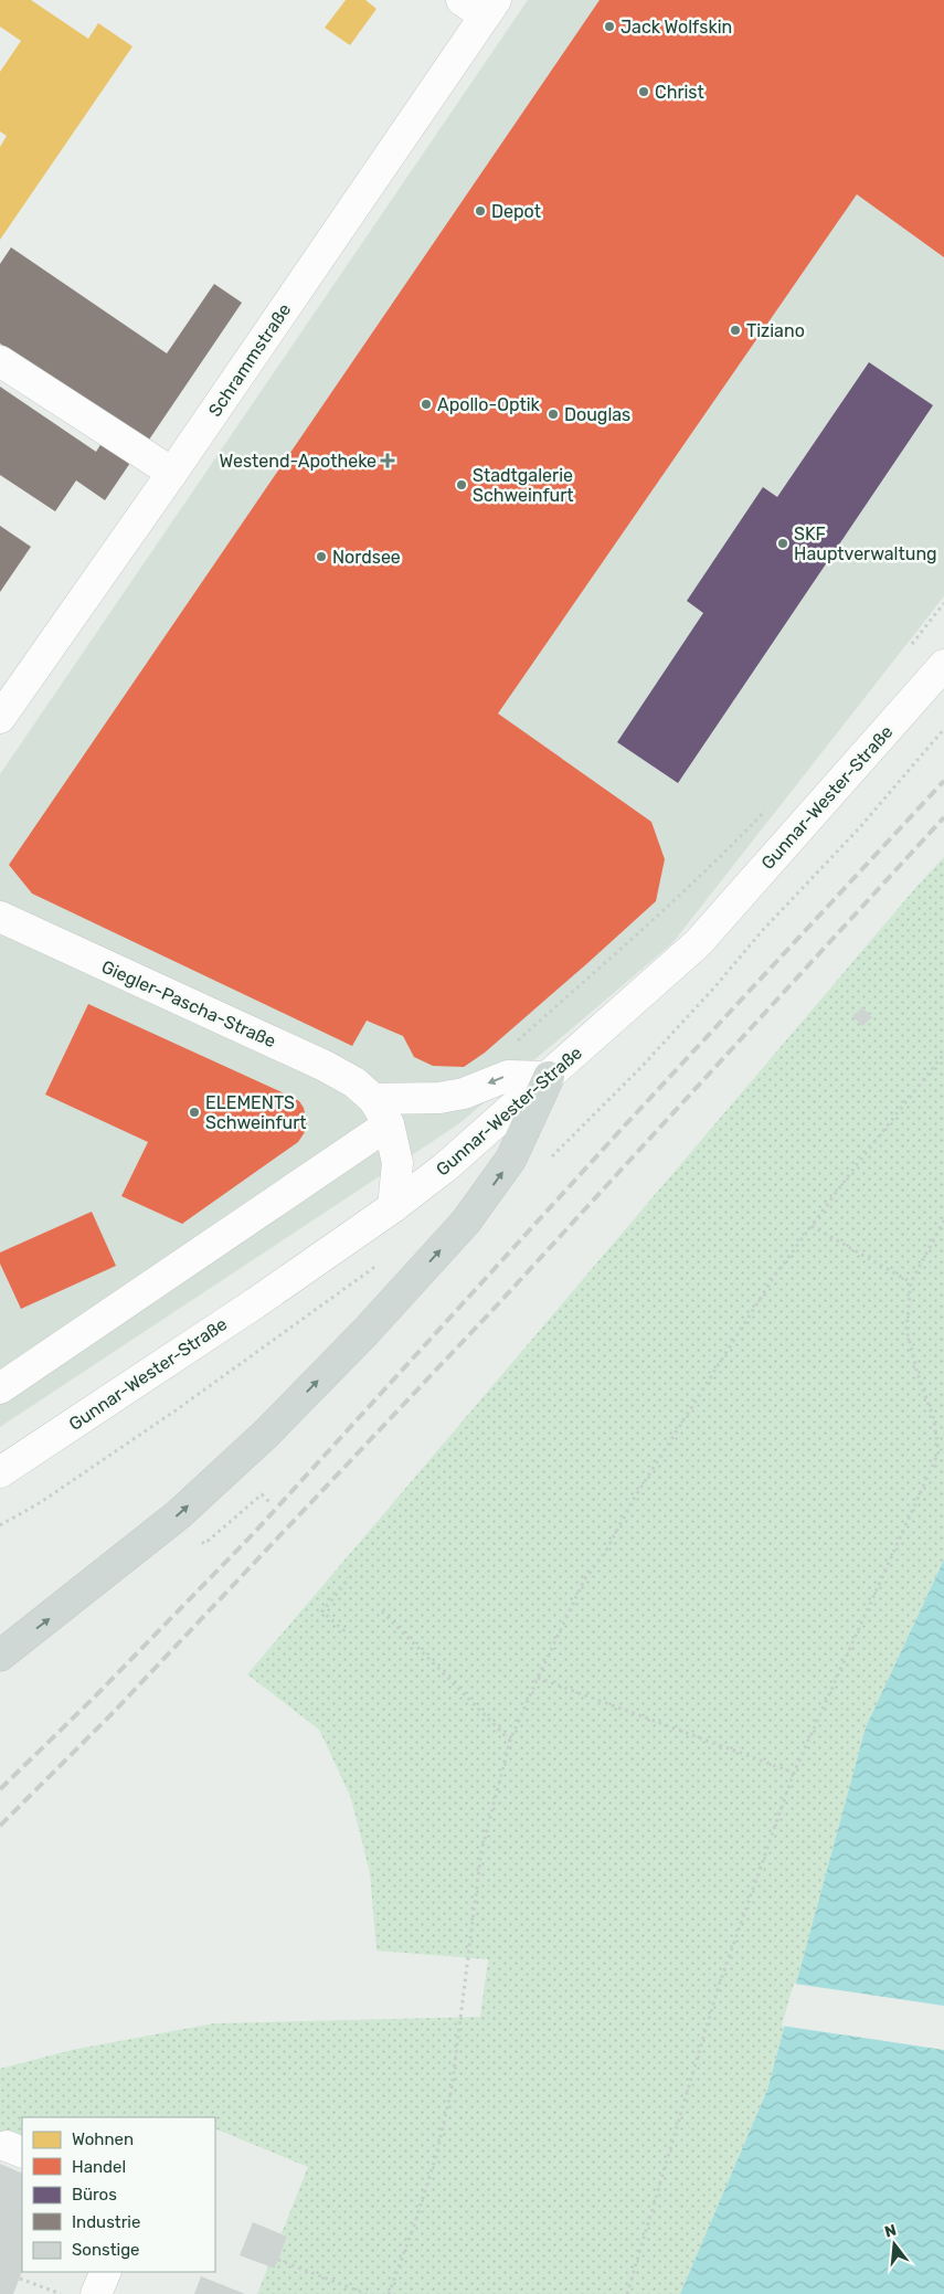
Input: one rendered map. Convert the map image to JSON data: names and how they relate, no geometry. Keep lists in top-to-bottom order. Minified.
{"streets":{"street":["Schrammstraße","Gunnar-Wester-Straße","Giegler-Pascha-Straße"]},"crossings":[["Gunnar-Wester-Straße","Giegler-Pascha-Straße"]],"places":{"other":["Jack Wolfskin","Christ","Depot","Tiziano","Apollo-Optik","Douglas","Stadtgalerie Schweinfurt","SKF Hauptverwaltung","Nordsee","ELEMENTS Schweinfurt"],"health":["Westend-Apotheke"]},"legend":["Wohnen","Handel","Büros","Industrie","Sonstige"],"north":"top"}
